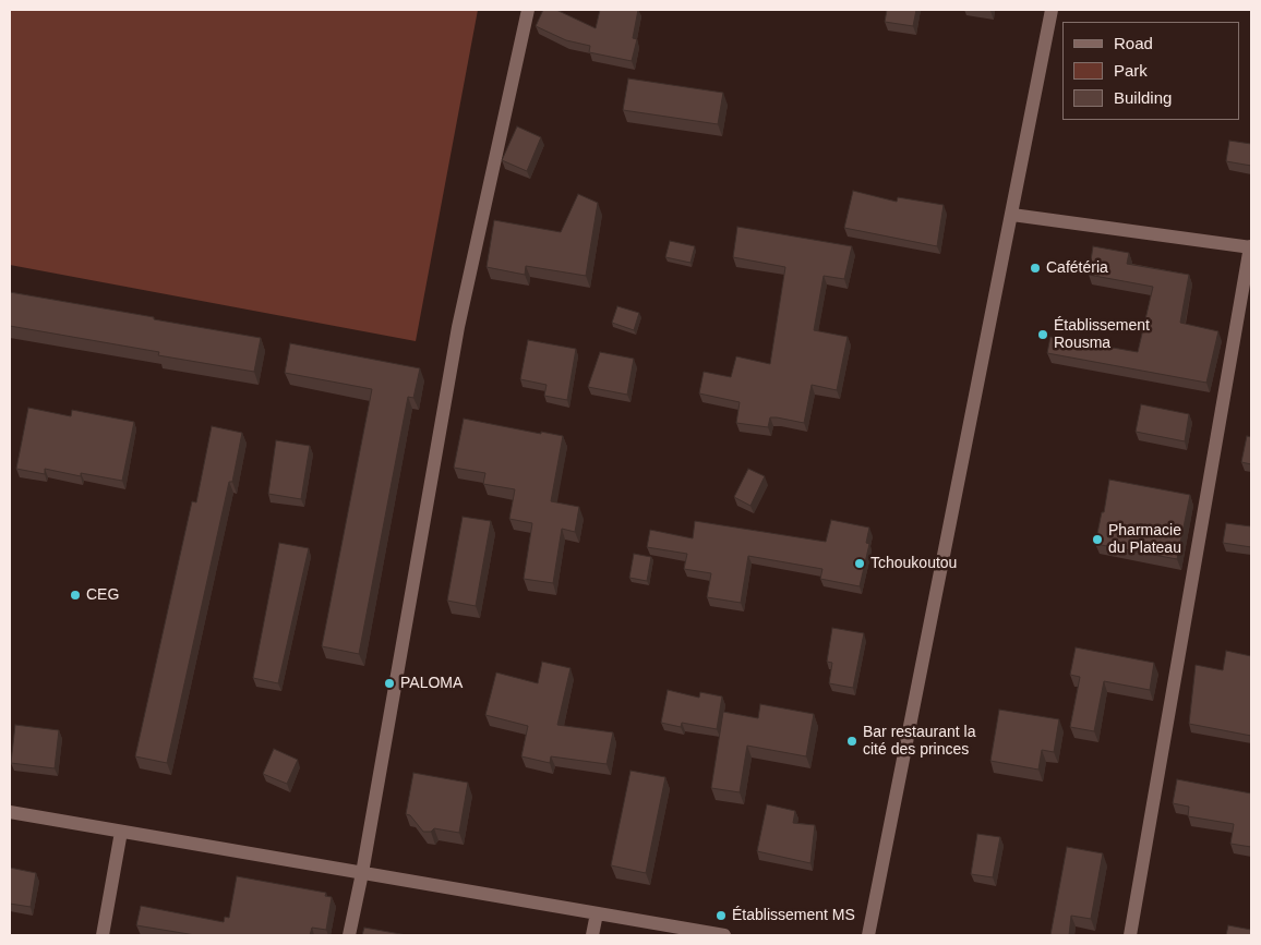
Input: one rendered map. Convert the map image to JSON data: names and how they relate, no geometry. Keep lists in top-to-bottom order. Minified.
{"places":["Cafétéria","Établissement Rousma","Pharmacie du Plateau","Tchoukoutou","CEG","PALOMA","Bar restaurant la cité des princes","Établissement MS"],"legend":["Road","Park","Building"]}
